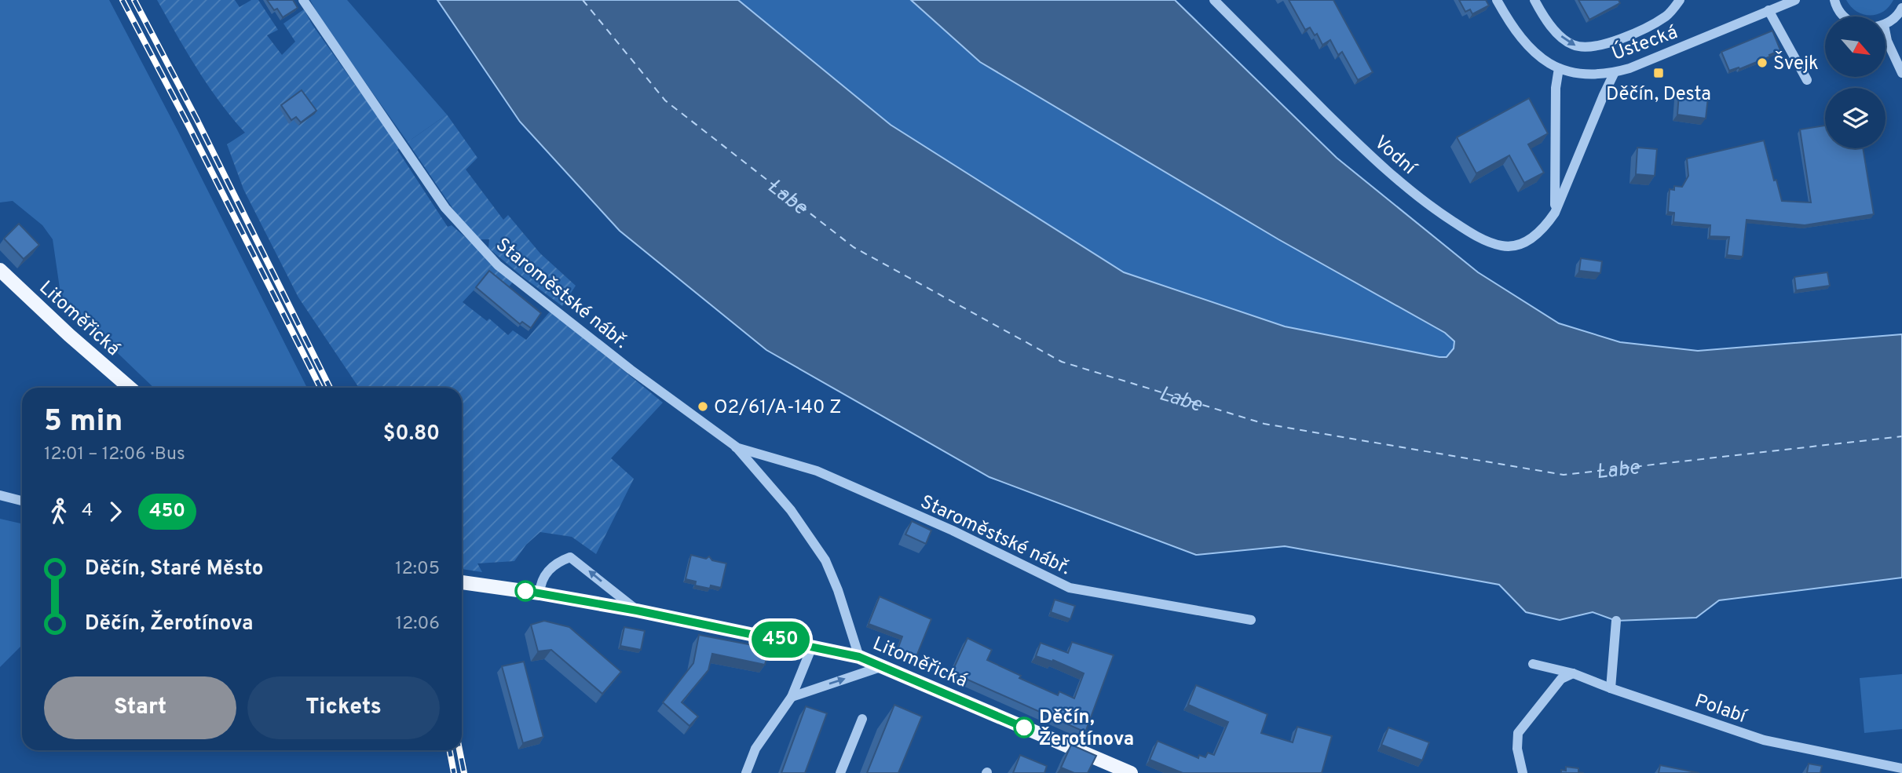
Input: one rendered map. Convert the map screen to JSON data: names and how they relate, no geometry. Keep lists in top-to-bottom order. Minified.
{"streets":{"main road":["Litoměřická"],"street":["Ústecká","Vodní","Staroměstské nábř.","Polabí"]},"crossings":[["Ústecká","Vodní"],["Staroměstské nábř.","Litoměřická"]],"water":["Labe"],"places":{"other":["Švejk","O2/61/A-140 Z","Děčín, Žerotínova"],"transit":["Děčín, Desta"]},"lines":["bus line 450"],"north":"bottom right","page":{"on_map":"450","heading":["5 min","12:01 – 12:06 · Bus","$0.80"],"legs":["4","450"],"list":[{"name":"Děčín, Staré Město","value":"12:05"},{"name":"Děčín, Žerotínova","value":"12:06"}],"buttons":["Start","Tickets"]}}
